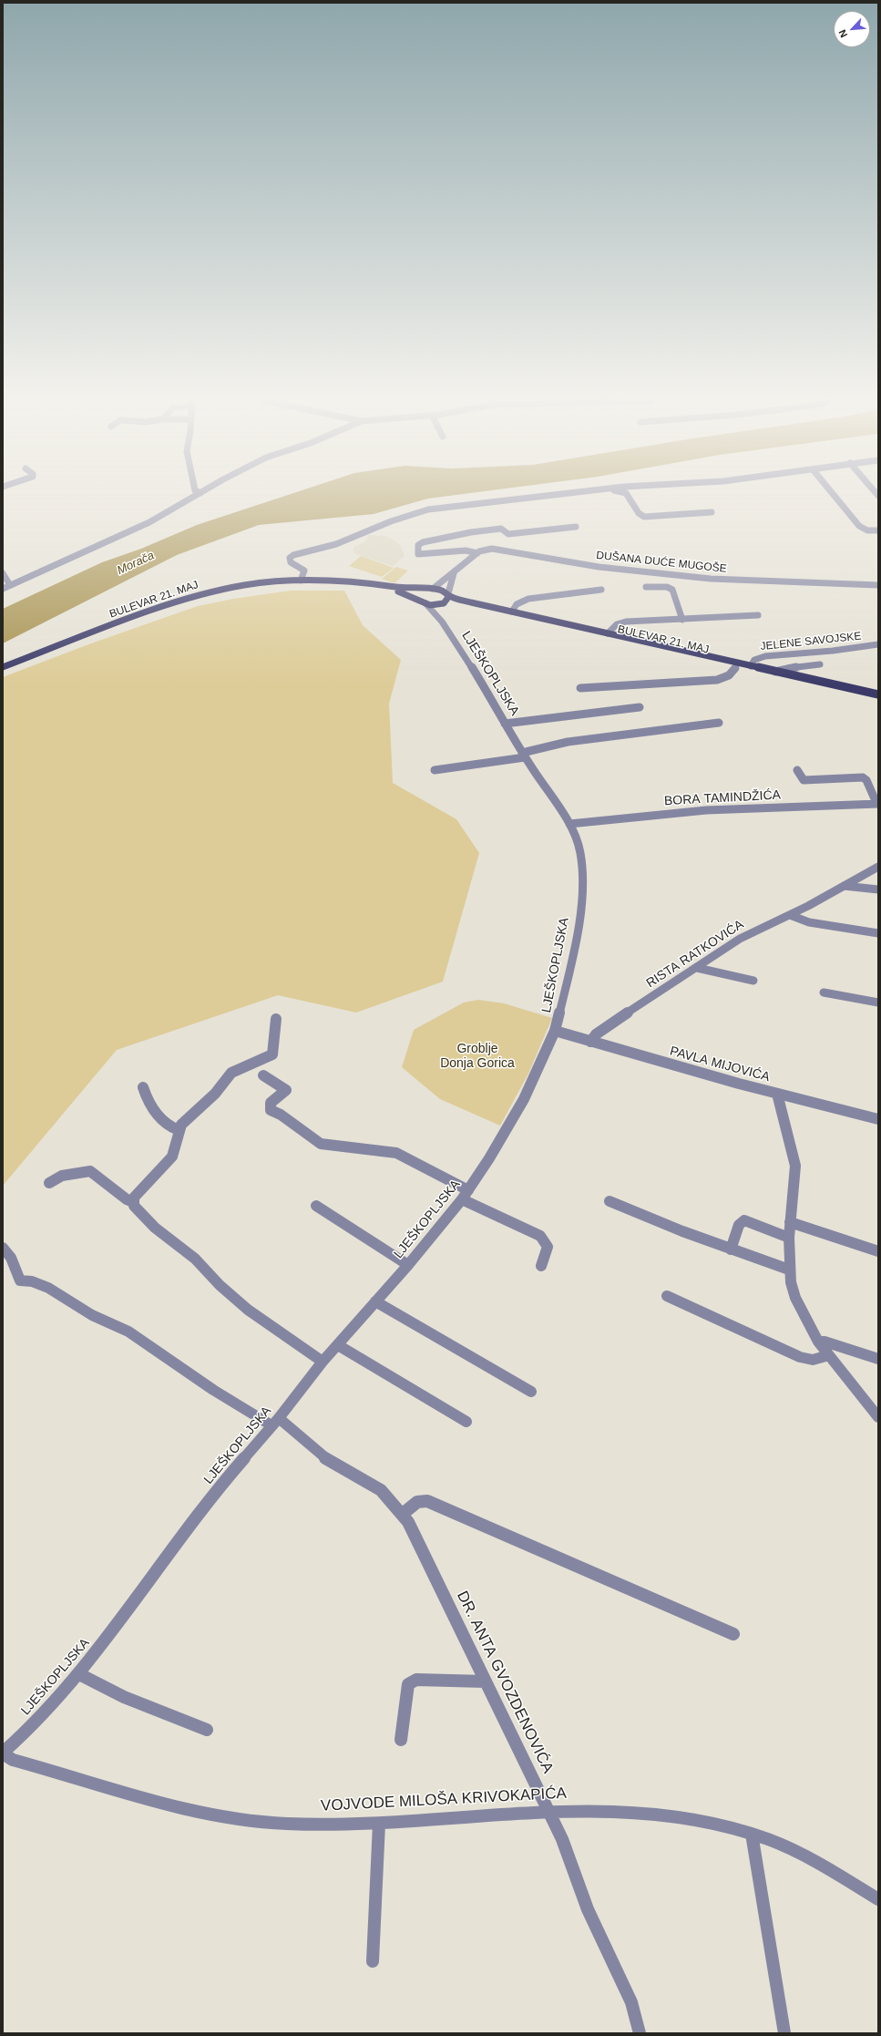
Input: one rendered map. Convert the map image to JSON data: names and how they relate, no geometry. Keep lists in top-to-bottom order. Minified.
{"streets":{"main road":["BULEVAR 21. MAJ"],"street":["DUŠANA DUĆE MUGOŠE","JELENE SAVOJSKE","LJEŠKOPLJSKA","BORA TAMINDŽIĆA","RISTA RATKOVIĆA","PAVLA MIJOVIĆA","DR. ANTA GVOZDENOVIĆA","VOJVODE MILOŠA KRIVOKAPIĆA"]},"crossings":[["DUŠANA DUĆE MUGOŠE","BULEVAR 21. MAJ"],["BULEVAR 21. MAJ","JELENE SAVOJSKE"],["BULEVAR 21. MAJ","LJEŠKOPLJSKA"],["LJEŠKOPLJSKA","BORA TAMINDŽIĆA"],["LJEŠKOPLJSKA","PAVLA MIJOVIĆA"],["LJEŠKOPLJSKA","DR. ANTA GVOZDENOVIĆA"],["LJEŠKOPLJSKA","VOJVODE MILOŠA KRIVOKAPIĆA"],["RISTA RATKOVIĆA","PAVLA MIJOVIĆA"],["DR. ANTA GVOZDENOVIĆA","VOJVODE MILOŠA KRIVOKAPIĆA"]],"water":["Morača"],"parks":["Groblje Donja Gorica"],"north":"bottom left"}
